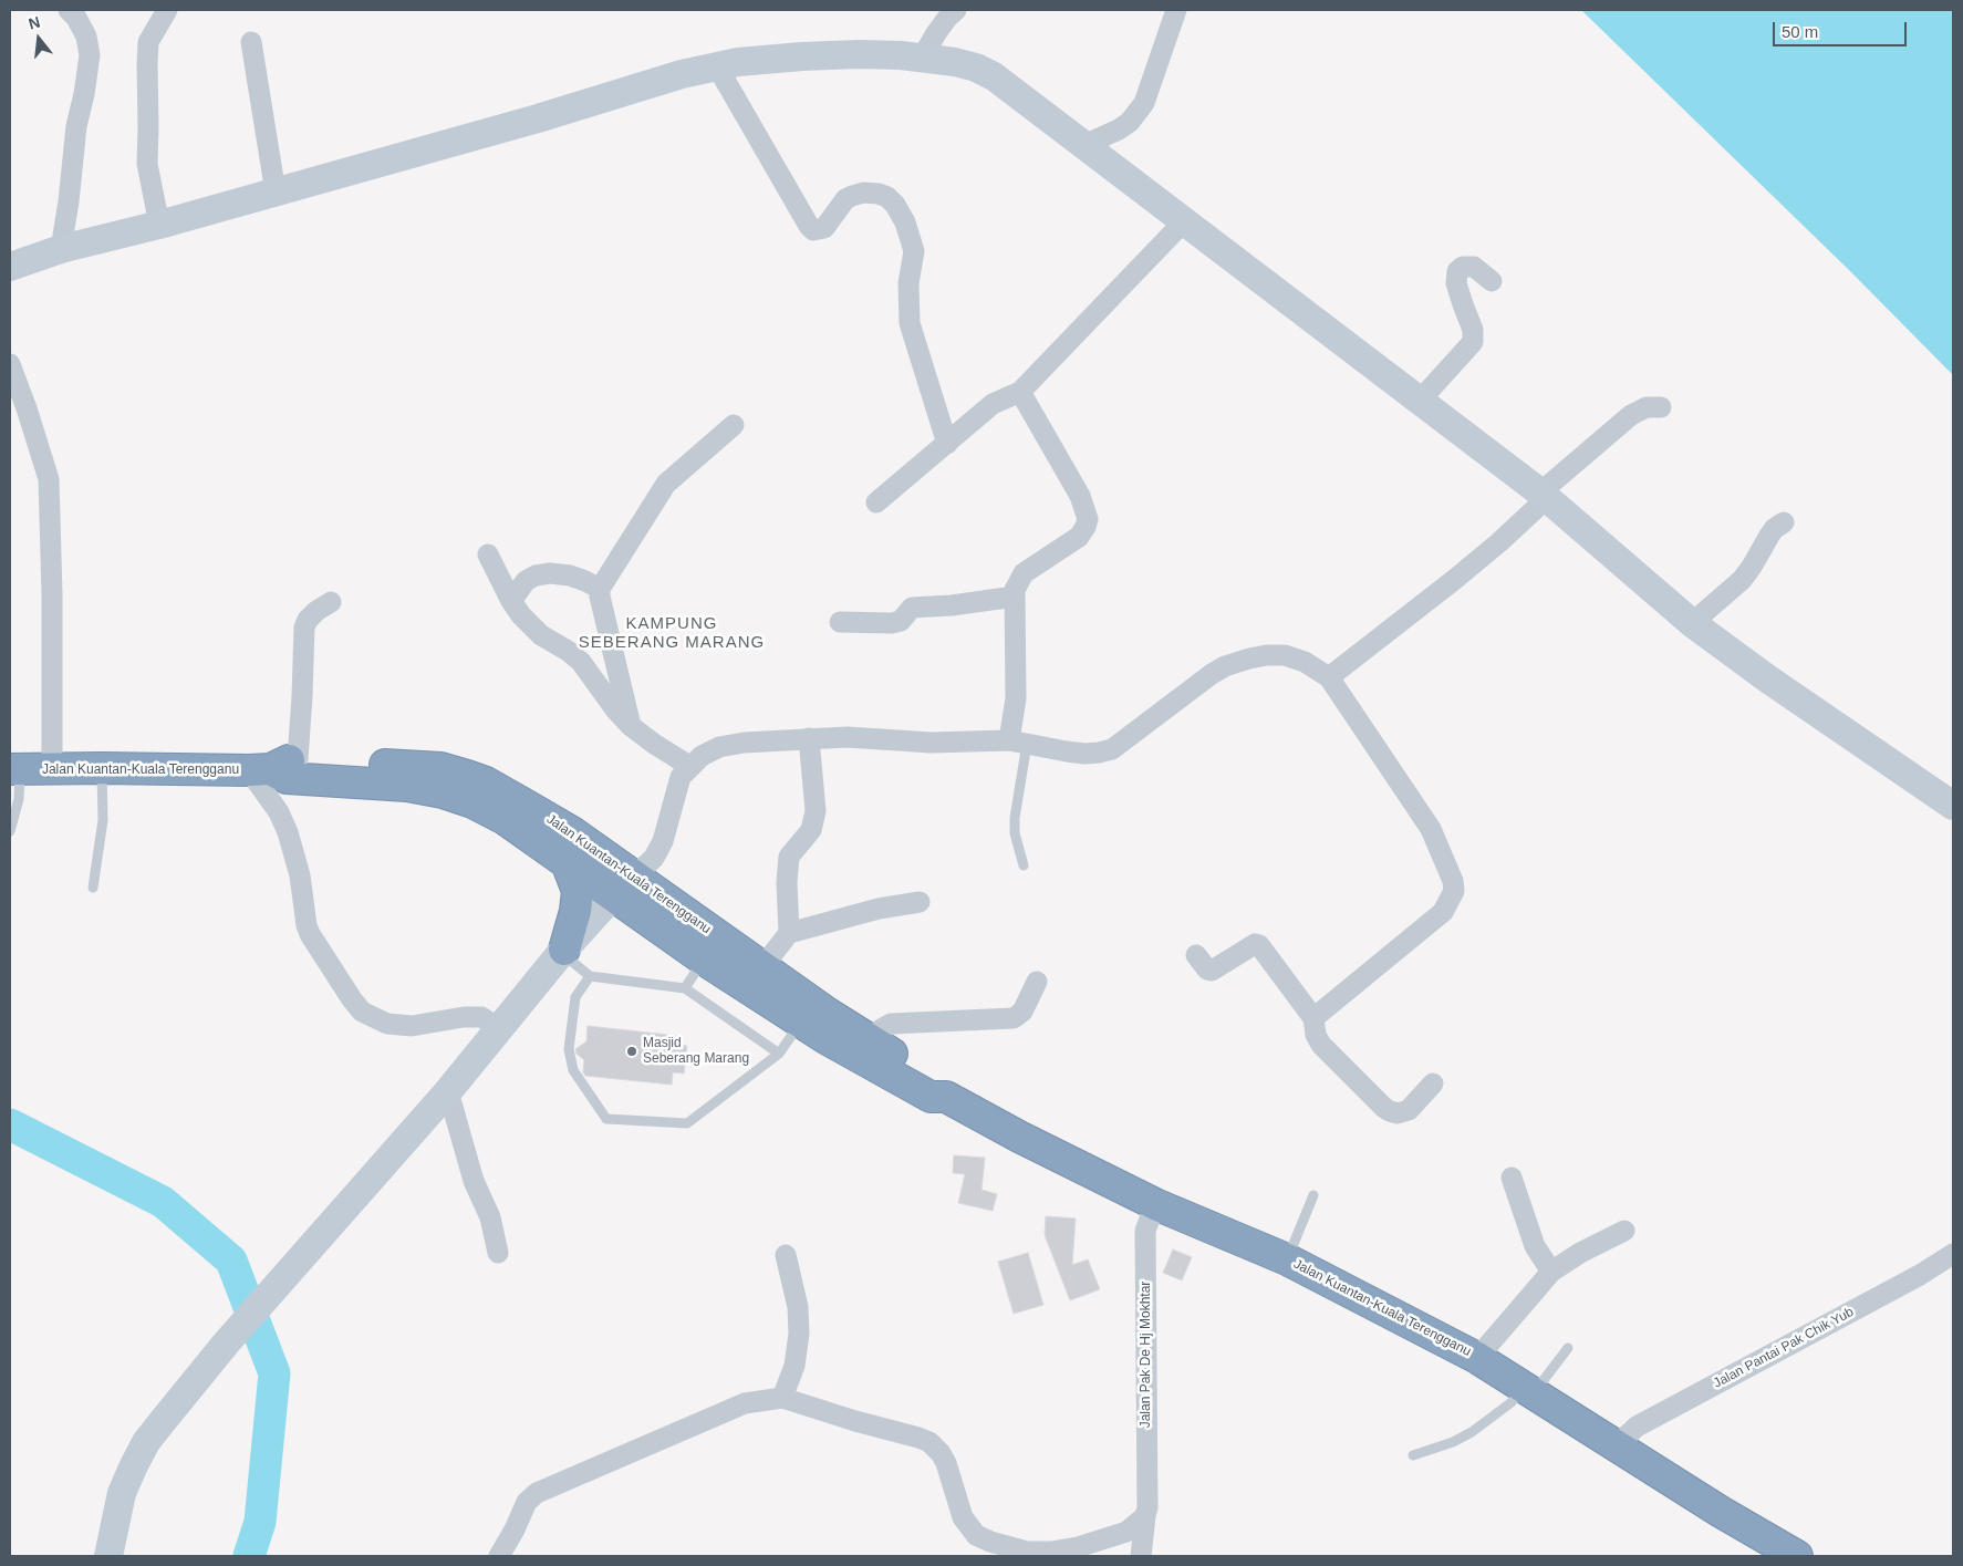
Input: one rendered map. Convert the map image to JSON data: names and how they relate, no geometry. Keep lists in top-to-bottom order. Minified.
{"streets":{"highway":["Jalan Kuantan-Kuala Terengganu"],"street":["Jalan Pantai Pak Chik Yub","Jalan Pak De Hj Mokhtar"]},"crossings":[["Jalan Kuantan-Kuala Terengganu","Jalan Pantai Pak Chik Yub"],["Jalan Kuantan-Kuala Terengganu","Jalan Pak De Hj Mokhtar"]],"districts":["KAMPUNG SEBERANG MARANG"],"places":["Masjid Seberang Marang"],"scale_bar":"50 m","north":"top"}
